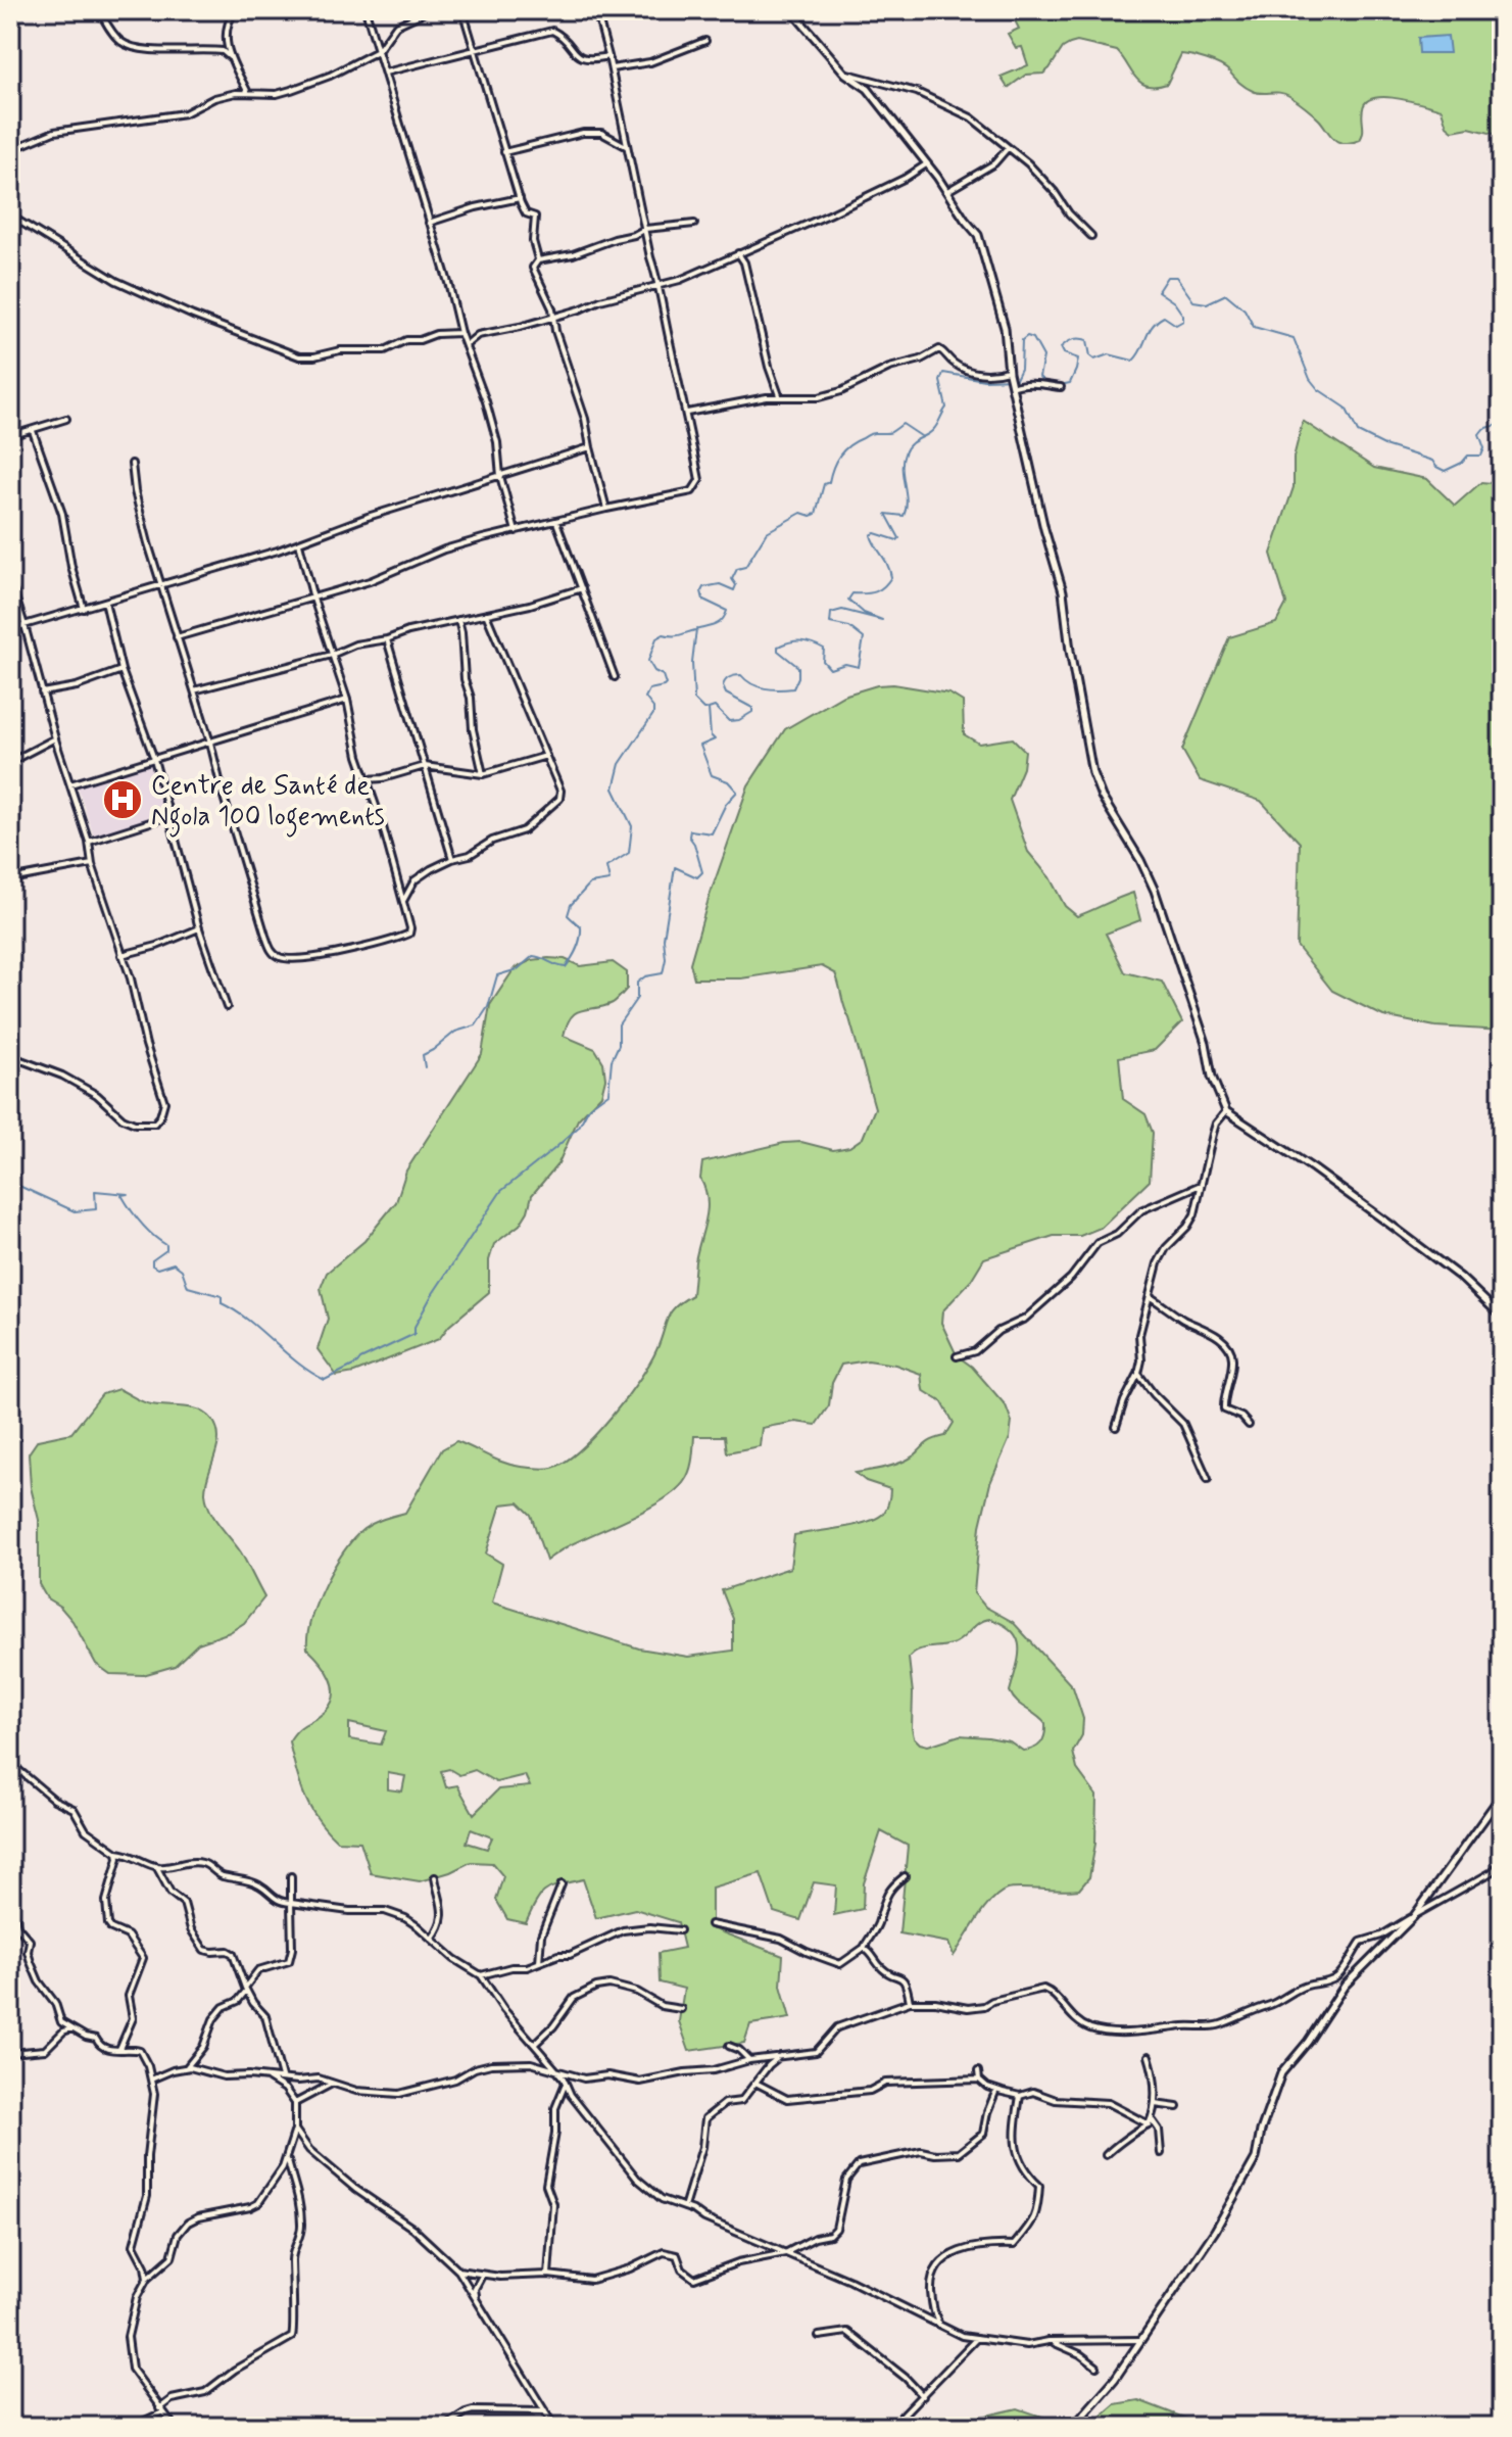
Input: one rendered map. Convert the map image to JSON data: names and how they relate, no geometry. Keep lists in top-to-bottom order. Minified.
{"places":{"hospital":["Centre de Santé de Ngola 100 logements"]}}
